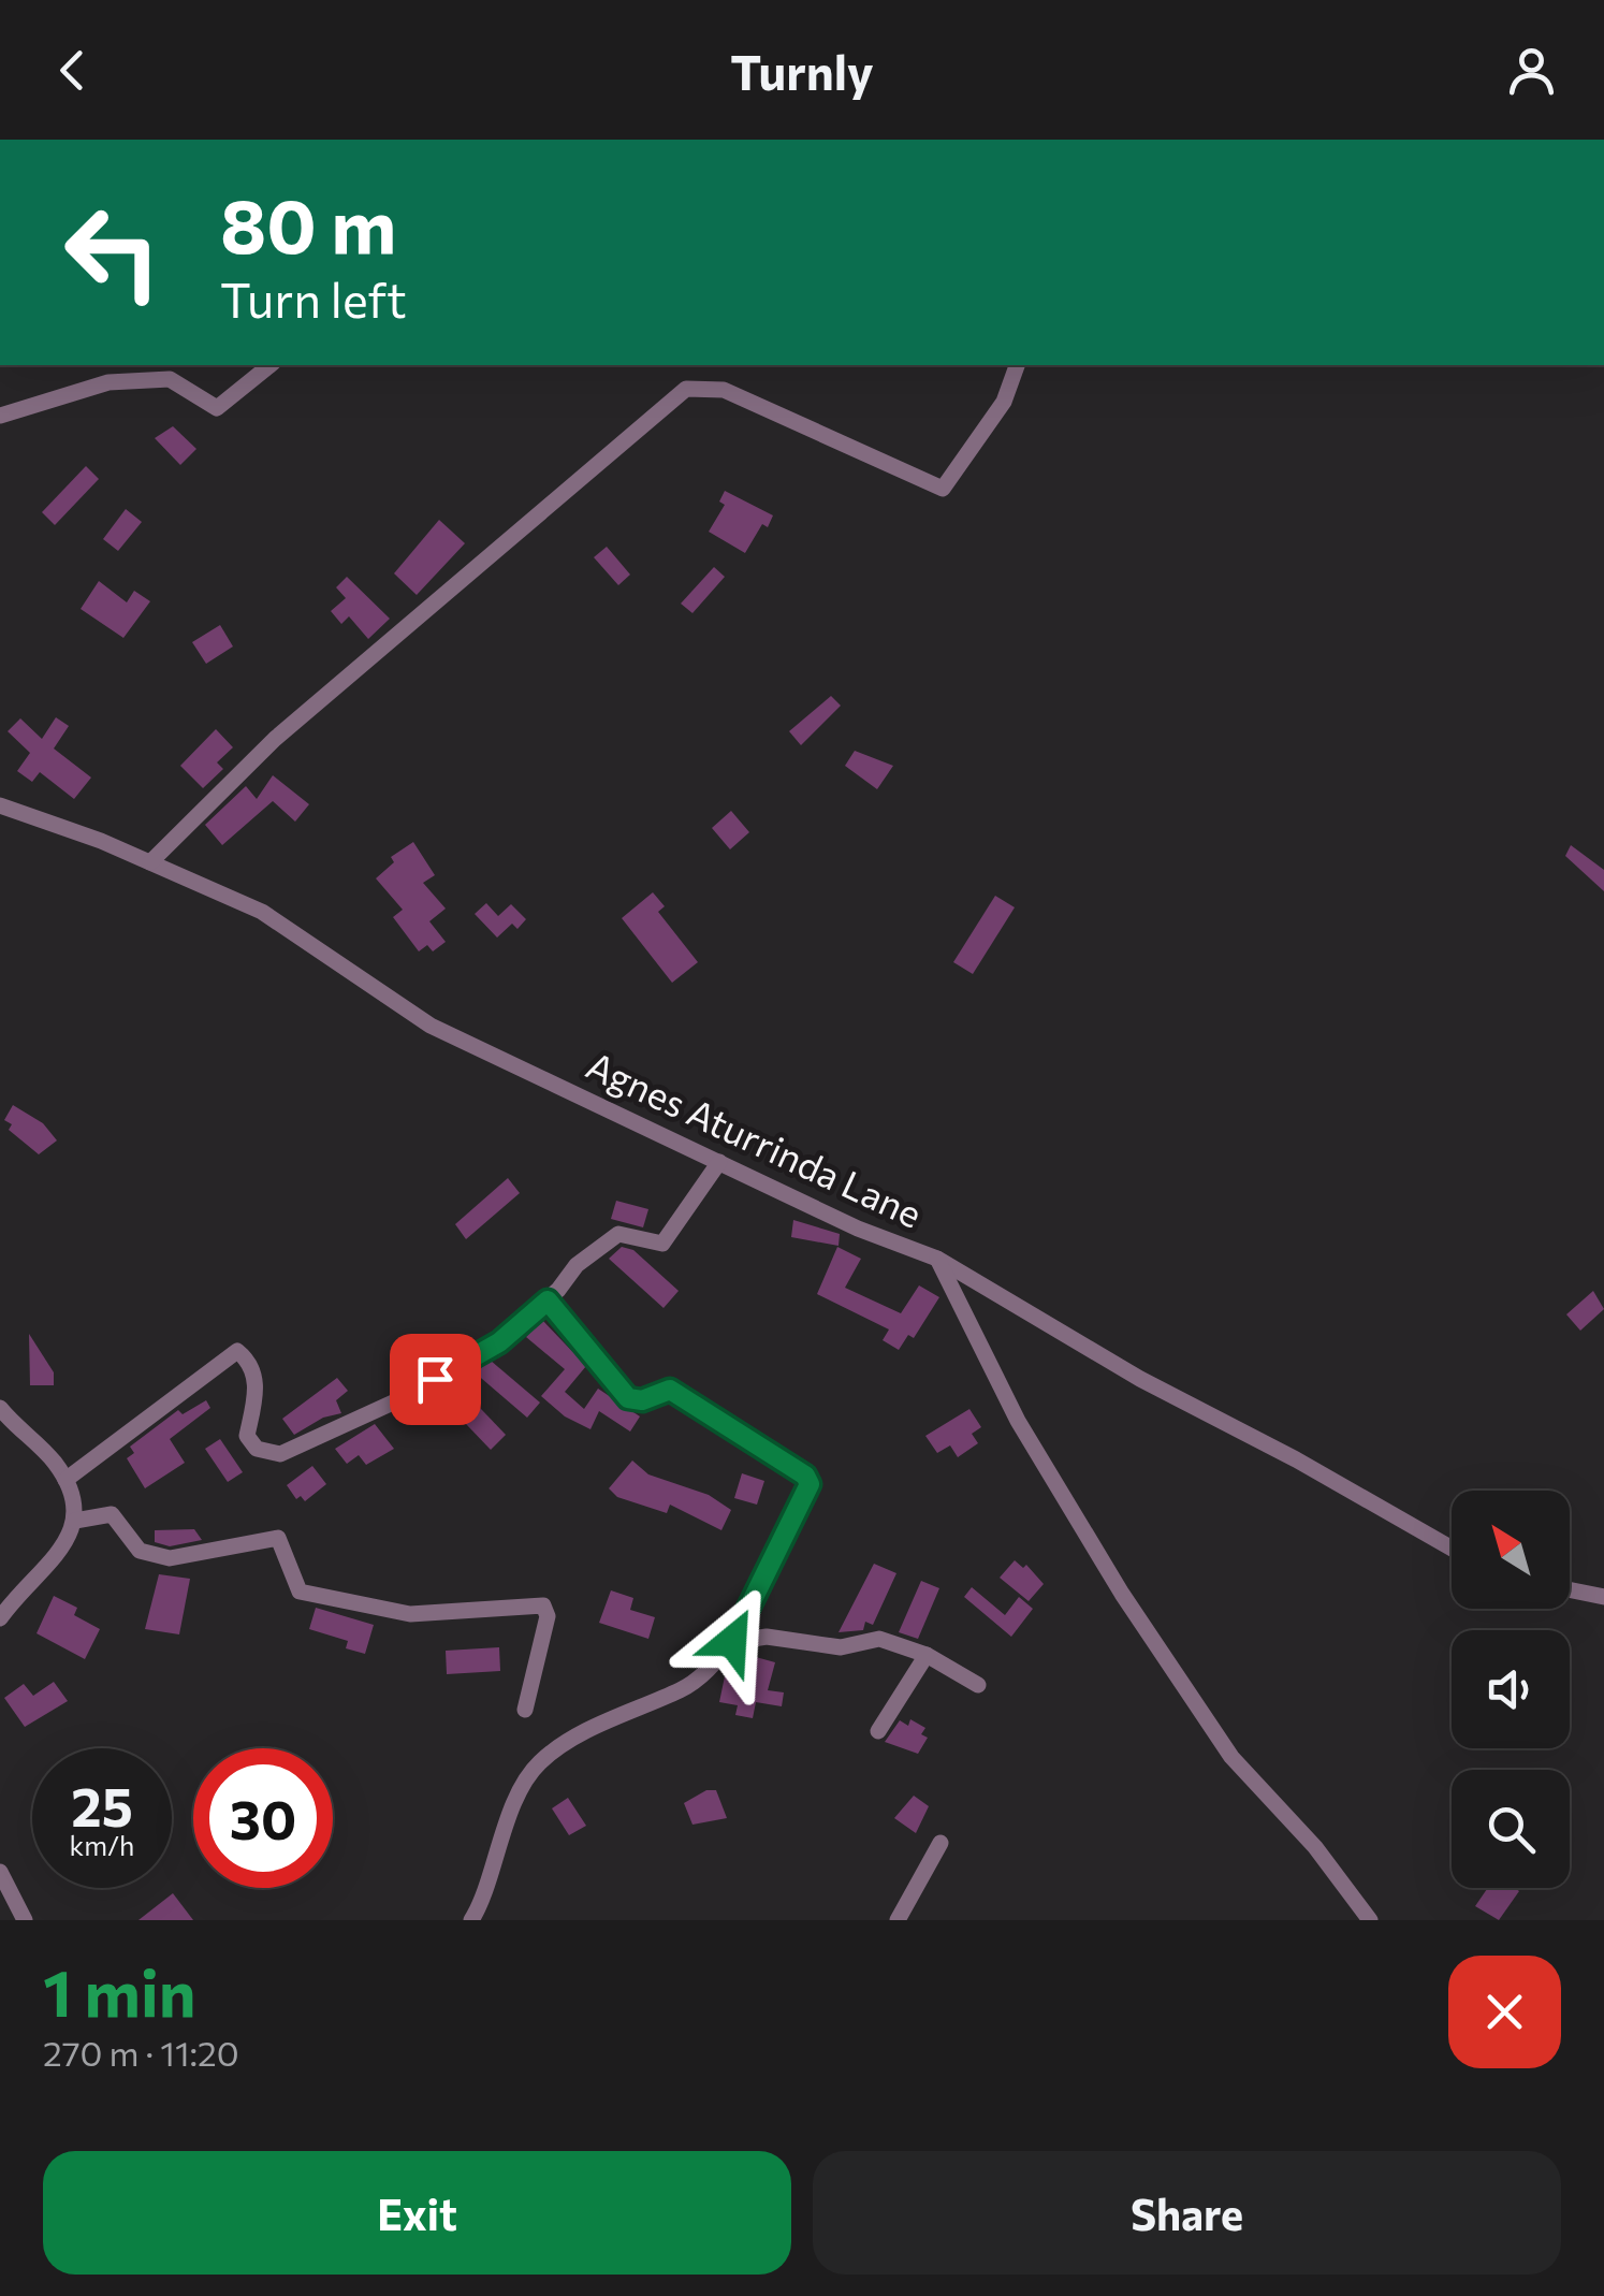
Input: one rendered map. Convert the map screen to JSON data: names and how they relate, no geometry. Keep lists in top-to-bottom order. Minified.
{"streets":{"street":["Agnes Aturrinda Lane"]},"north":"top left","page":{"header":"Turnly","turn":["80 m","Turn left"],"speed":"25 km/h","limit":"30","heading":["1 min","270 m · 11:20"],"buttons":["Exit","Share"]}}
